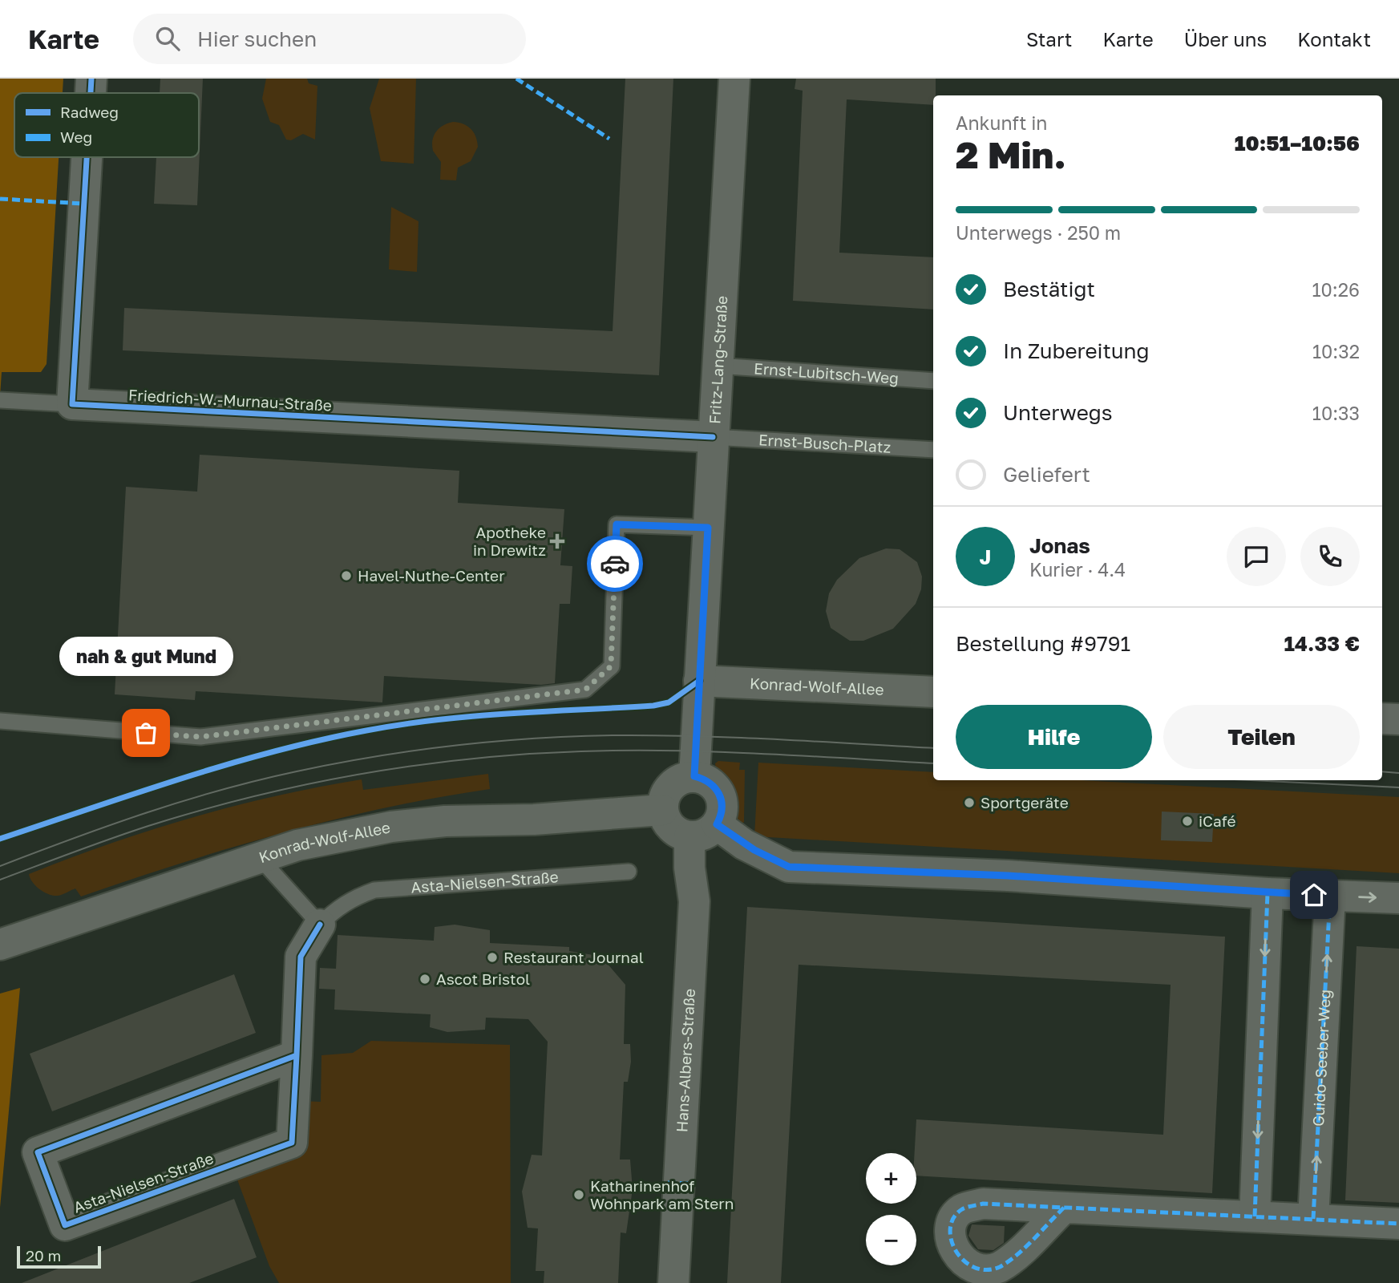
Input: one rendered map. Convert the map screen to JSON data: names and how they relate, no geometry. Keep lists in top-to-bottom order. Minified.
{"streets":{"street":["Fritz-Lang-Straße","Friedrich-W.-Murnau-Straße","Konrad-Wolf-Allee","Asta-Nielsen-Straße","Guido-Seeber-Weg","Hans-Albers-Straße"],"lane":["Ernst-Lubitsch-Weg","Ernst-Busch-Platz"]},"crossings":[["Fritz-Lang-Straße","Ernst-Lubitsch-Weg"],["Fritz-Lang-Straße","Friedrich-W.-Murnau-Straße"],["Fritz-Lang-Straße","Ernst-Busch-Platz"],["Fritz-Lang-Straße","Konrad-Wolf-Allee"],["Fritz-Lang-Straße","Hans-Albers-Straße"],["Friedrich-W.-Murnau-Straße","Ernst-Busch-Platz"],["Konrad-Wolf-Allee","Hans-Albers-Straße"]],"places":{"health":["Apotheke in Drewitz"],"other":["Havel-Nuthe-Center","nah & gut Mund","Sportgeräte","iCafé","Restaurant Journal","Ascot Bristol","Katharinenhof Wohnpark am Stern"]},"legend":["Radweg","Weg"],"scale_bar":"20 m","page":{"header":"Karte","search":"Hier suchen","nav":["Start","Karte","Über uns","Kontakt"],"heading":["2 Min.","Ankunft in","10:51–10:56"],"panel":["Jonas","Kurier · 4.4","Bestellung #9791","14.33 €"],"bar":"Unterwegs · 250 m","list":[["Bestätigt","10:26"],["In Zubereitung","10:32"],["Unterwegs","10:33"],"Geliefert"],"round":"J","bubble":"nah & gut Mund","buttons":["Hilfe","Teilen"],"map_buttons":["+","−"],"scale":"20 m"}}
